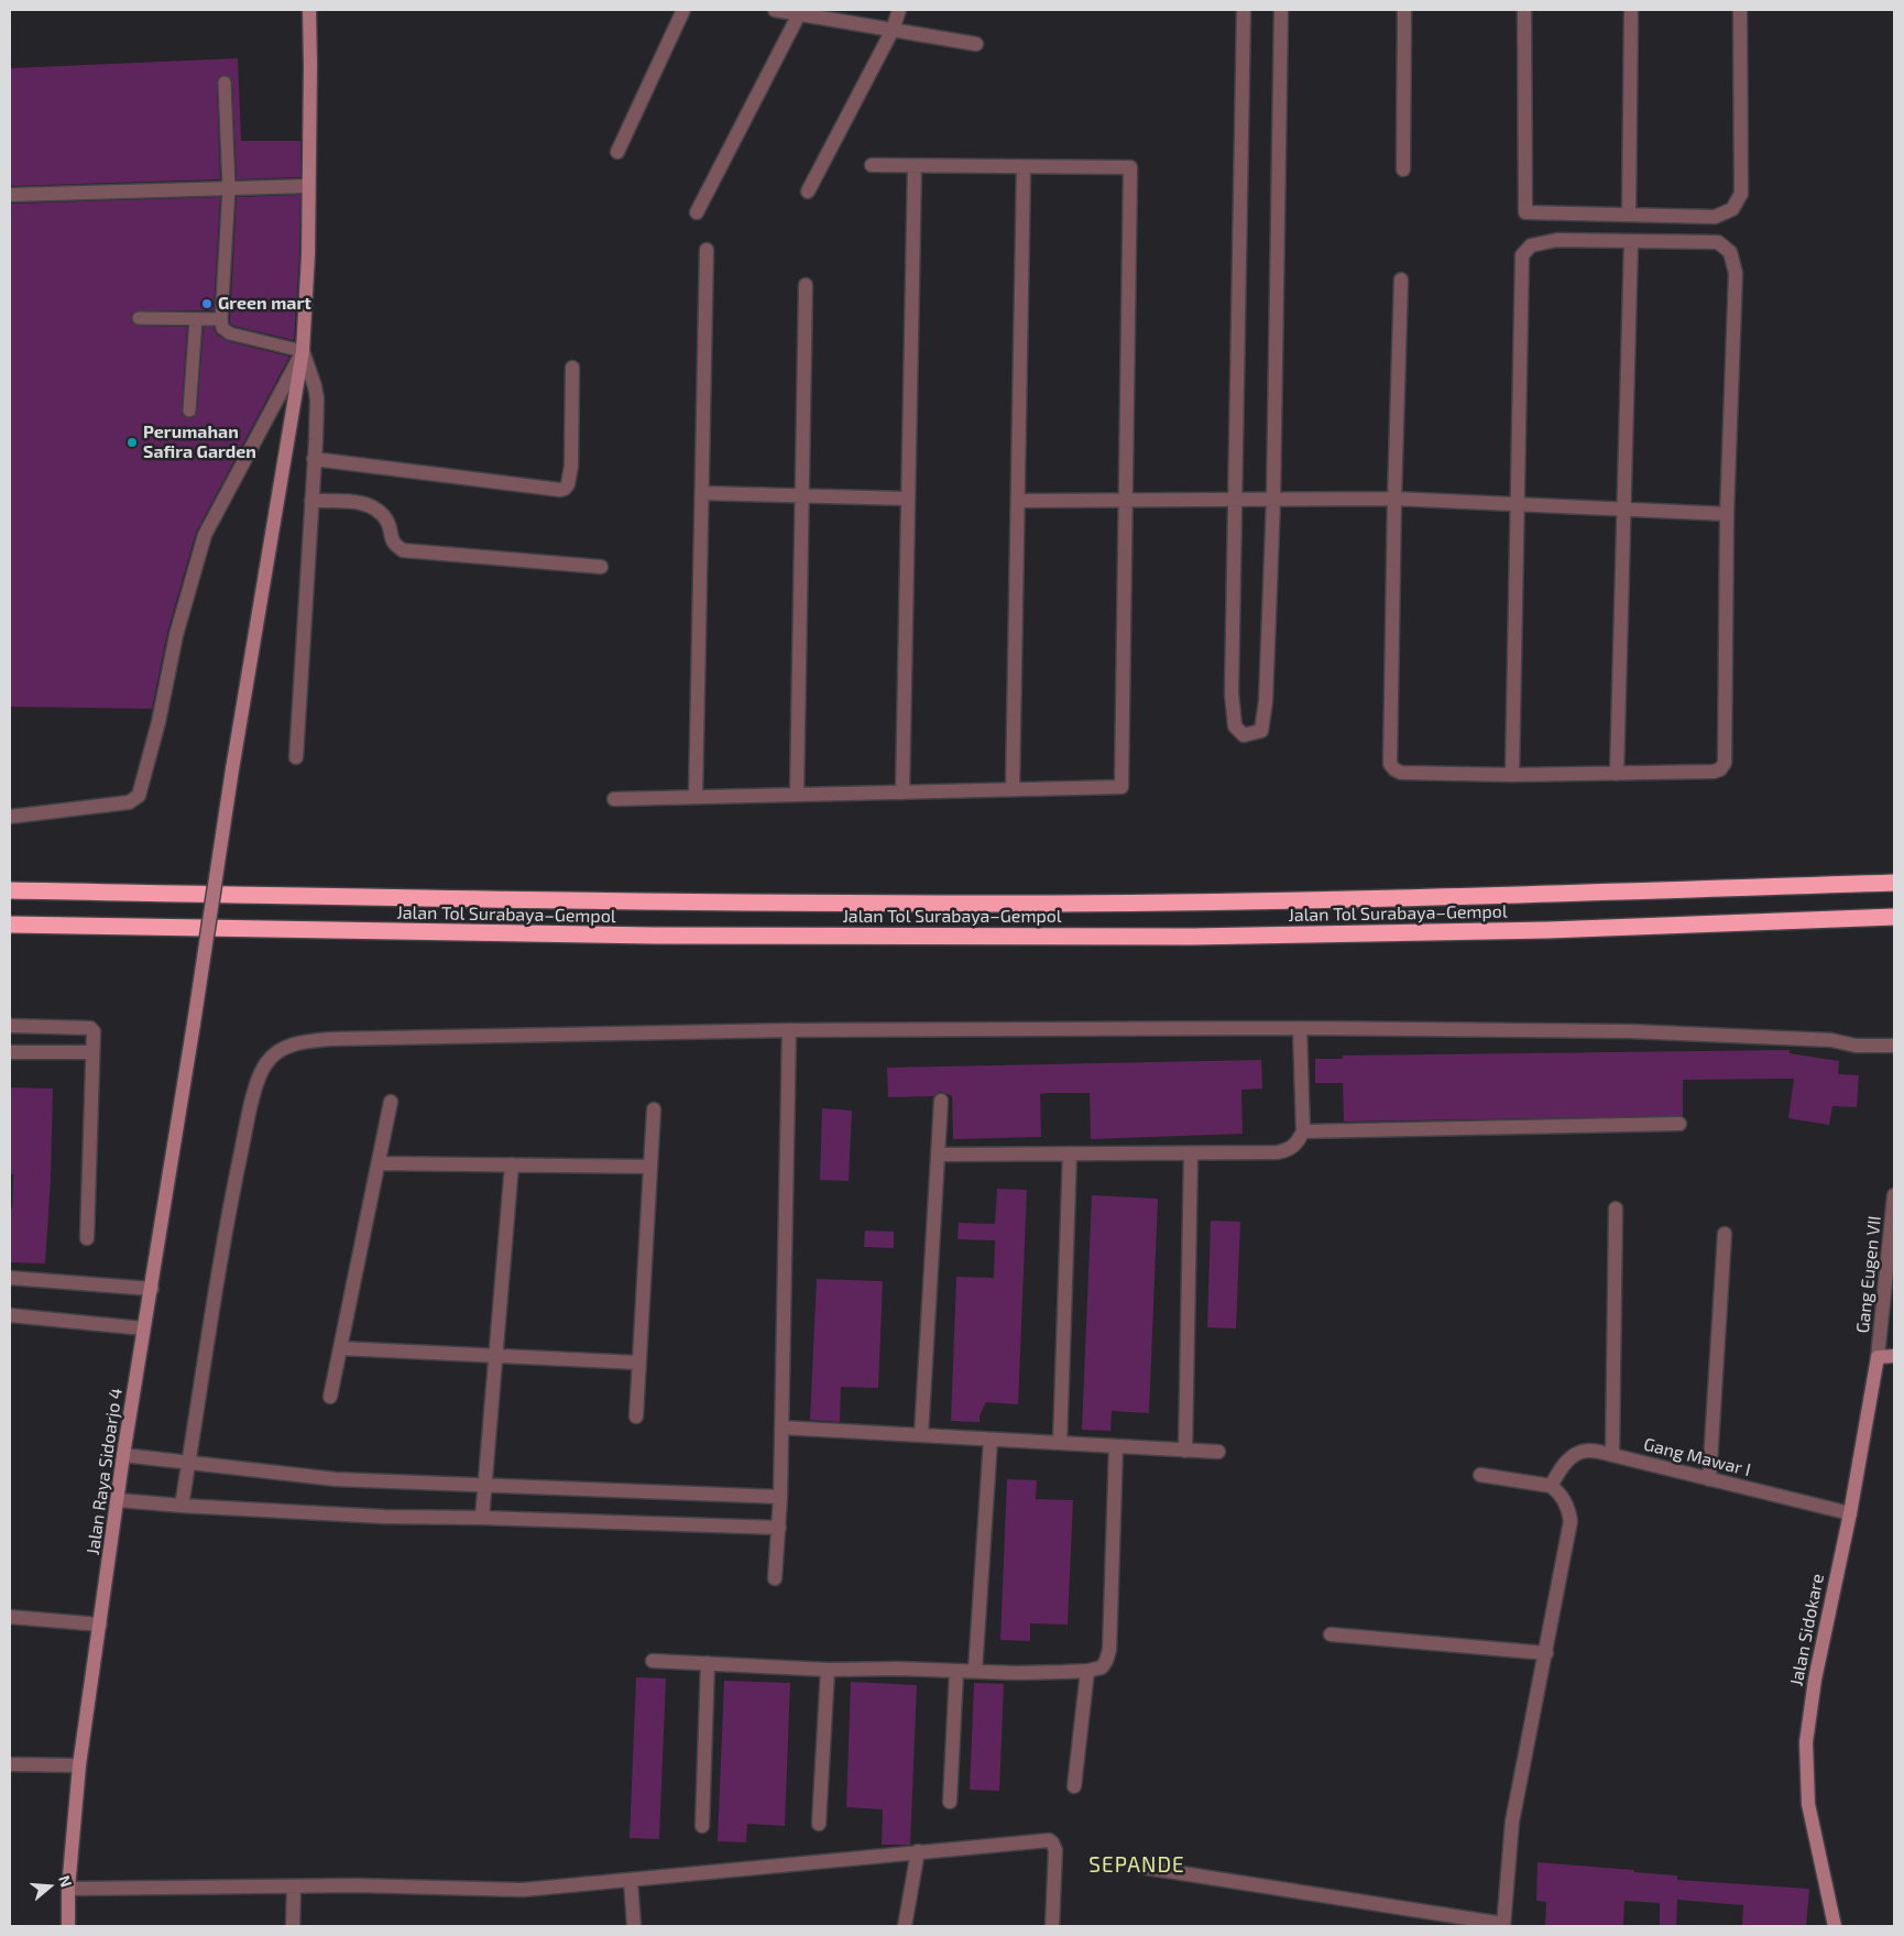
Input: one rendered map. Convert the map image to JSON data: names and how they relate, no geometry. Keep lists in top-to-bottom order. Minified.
{"streets":{"highway":["Jalan Tol Surabaya–Gempol"],"street":["Gang Eugen VII","Gang Mawar I","Jalan Raya Sidoarjo 4","Jalan Sidokare"]},"crossings":[["Gang Eugen VII","Jalan Sidokare"],["Gang Mawar I","Jalan Sidokare"]],"districts":["SEPANDE"],"places":["Green mart","Perumahan Safira Garden"],"north":"right"}
